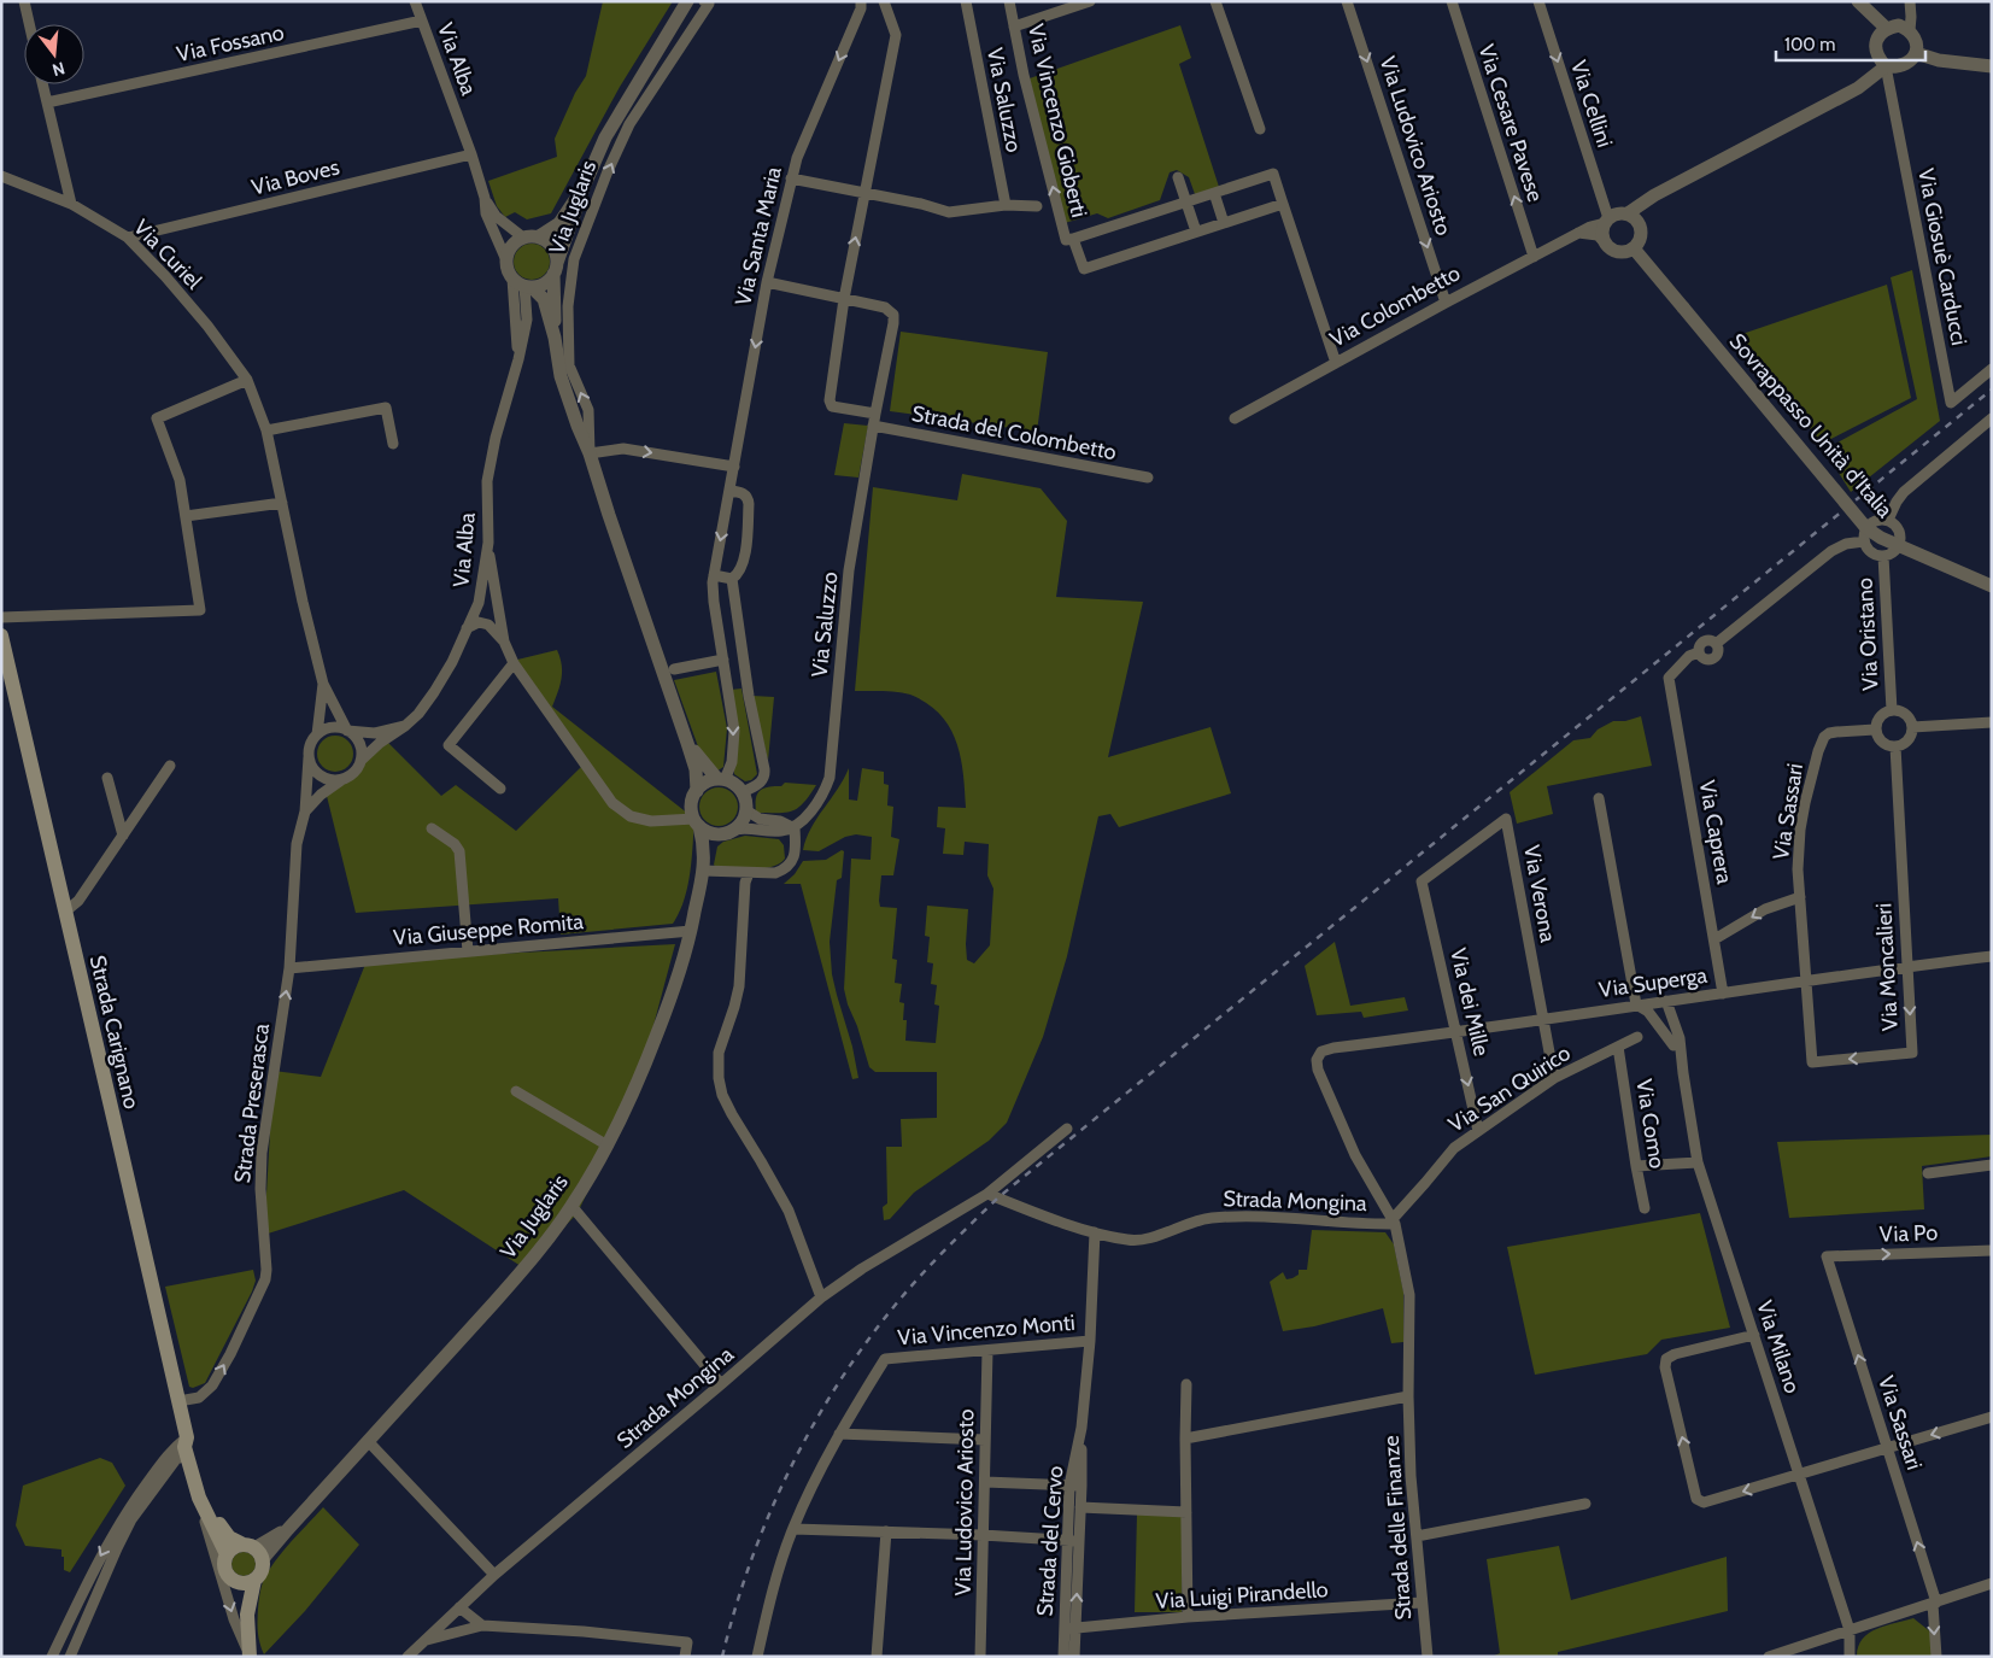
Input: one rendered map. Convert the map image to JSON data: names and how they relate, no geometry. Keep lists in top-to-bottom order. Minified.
{"streets":{"main road":["Strada Carignano"],"street":["Via Fossano","Via Alba","Via Saluzzo","Via Cellini","Via Vincenzo Gioberti","Via Cesare Pavese","Via Ludovico Ariosto","Via Boves","Via Juglaris","Via Santa Maria","Via Curiel","Via Giosuè Carducci","Via Colombetto","Sovrappasso Unità d'Italia","Strada del Colombetto","Via Oristano","Via Sassari","Via Caprera","Via Verona","Via Giuseppe Romita","Via Moncalieri","Via Superga","Via dei Mille","Via San Quirico","Strada Preserasca","Via Como","Strada Mongina","Via Po","Via Vincenzo Monti","Via Milano","Strada delle Finanze","Strada del Cervo","Via Luigi Pirandello"]},"crossings":[["Via Fossano","Via Alba"],["Via Alba","Via Boves"],["Via Alba","Via Juglaris"],["Via Alba","Via Curiel"],["Via Alba","Strada Preserasca"],["Via Saluzzo","Via Santa Maria"],["Via Saluzzo","Strada del Colombetto"],["Via Cellini","Via Colombetto"],["Via Cellini","Sovrappasso Unità d'Italia"],["Via Cesare Pavese","Via Colombetto"],["Via Ludovico Ariosto","Via Colombetto"],["Via Ludovico Ariosto","Via Vincenzo Monti"],["Via Boves","Via Curiel"],["Via Juglaris","Via Santa Maria"],["Via Juglaris","Via Giuseppe Romita"],["Via Juglaris","Strada Carignano"],["Via Curiel","Strada Preserasca"],["Via Giosuè Carducci","Via Colombetto"],["Via Colombetto","Sovrappasso Unità d'Italia"],["Via Oristano","Via Sassari"],["Via Oristano","Via Caprera"],["Via Oristano","Via Moncalieri"],["Via Sassari","Via Moncalieri"],["Via Sassari","Via Superga"],["Via Sassari","Via Po"],["Via Caprera","Via Superga"],["Via Verona","Via Superga"],["Via Verona","Via dei Mille"],["Via Verona","Via San Quirico"],["Via Giuseppe Romita","Strada Preserasca"],["Via Moncalieri","Via Superga"],["Via Superga","Via dei Mille"],["Via Superga","Via Milano"],["Via Superga","Strada delle Finanze"],["Via dei Mille","Via San Quirico"],["Strada Carignano","Strada Preserasca"],["Via San Quirico","Via Como"],["Via San Quirico","Strada Mongina"],["Via San Quirico","Strada delle Finanze"],["Strada Mongina","Strada delle Finanze"],["Strada Mongina","Strada del Cervo"],["Via Vincenzo Monti","Strada del Cervo"],["Strada delle Finanze","Via Luigi Pirandello"],["Strada del Cervo","Via Luigi Pirandello"]],"one_way":["Via Cellini","Via Vincenzo Gioberti","Via Cesare Pavese","Via Ludovico Ariosto","Via dei Mille","Strada Preserasca"],"scale_bar":"100 m","north":"bottom"}
